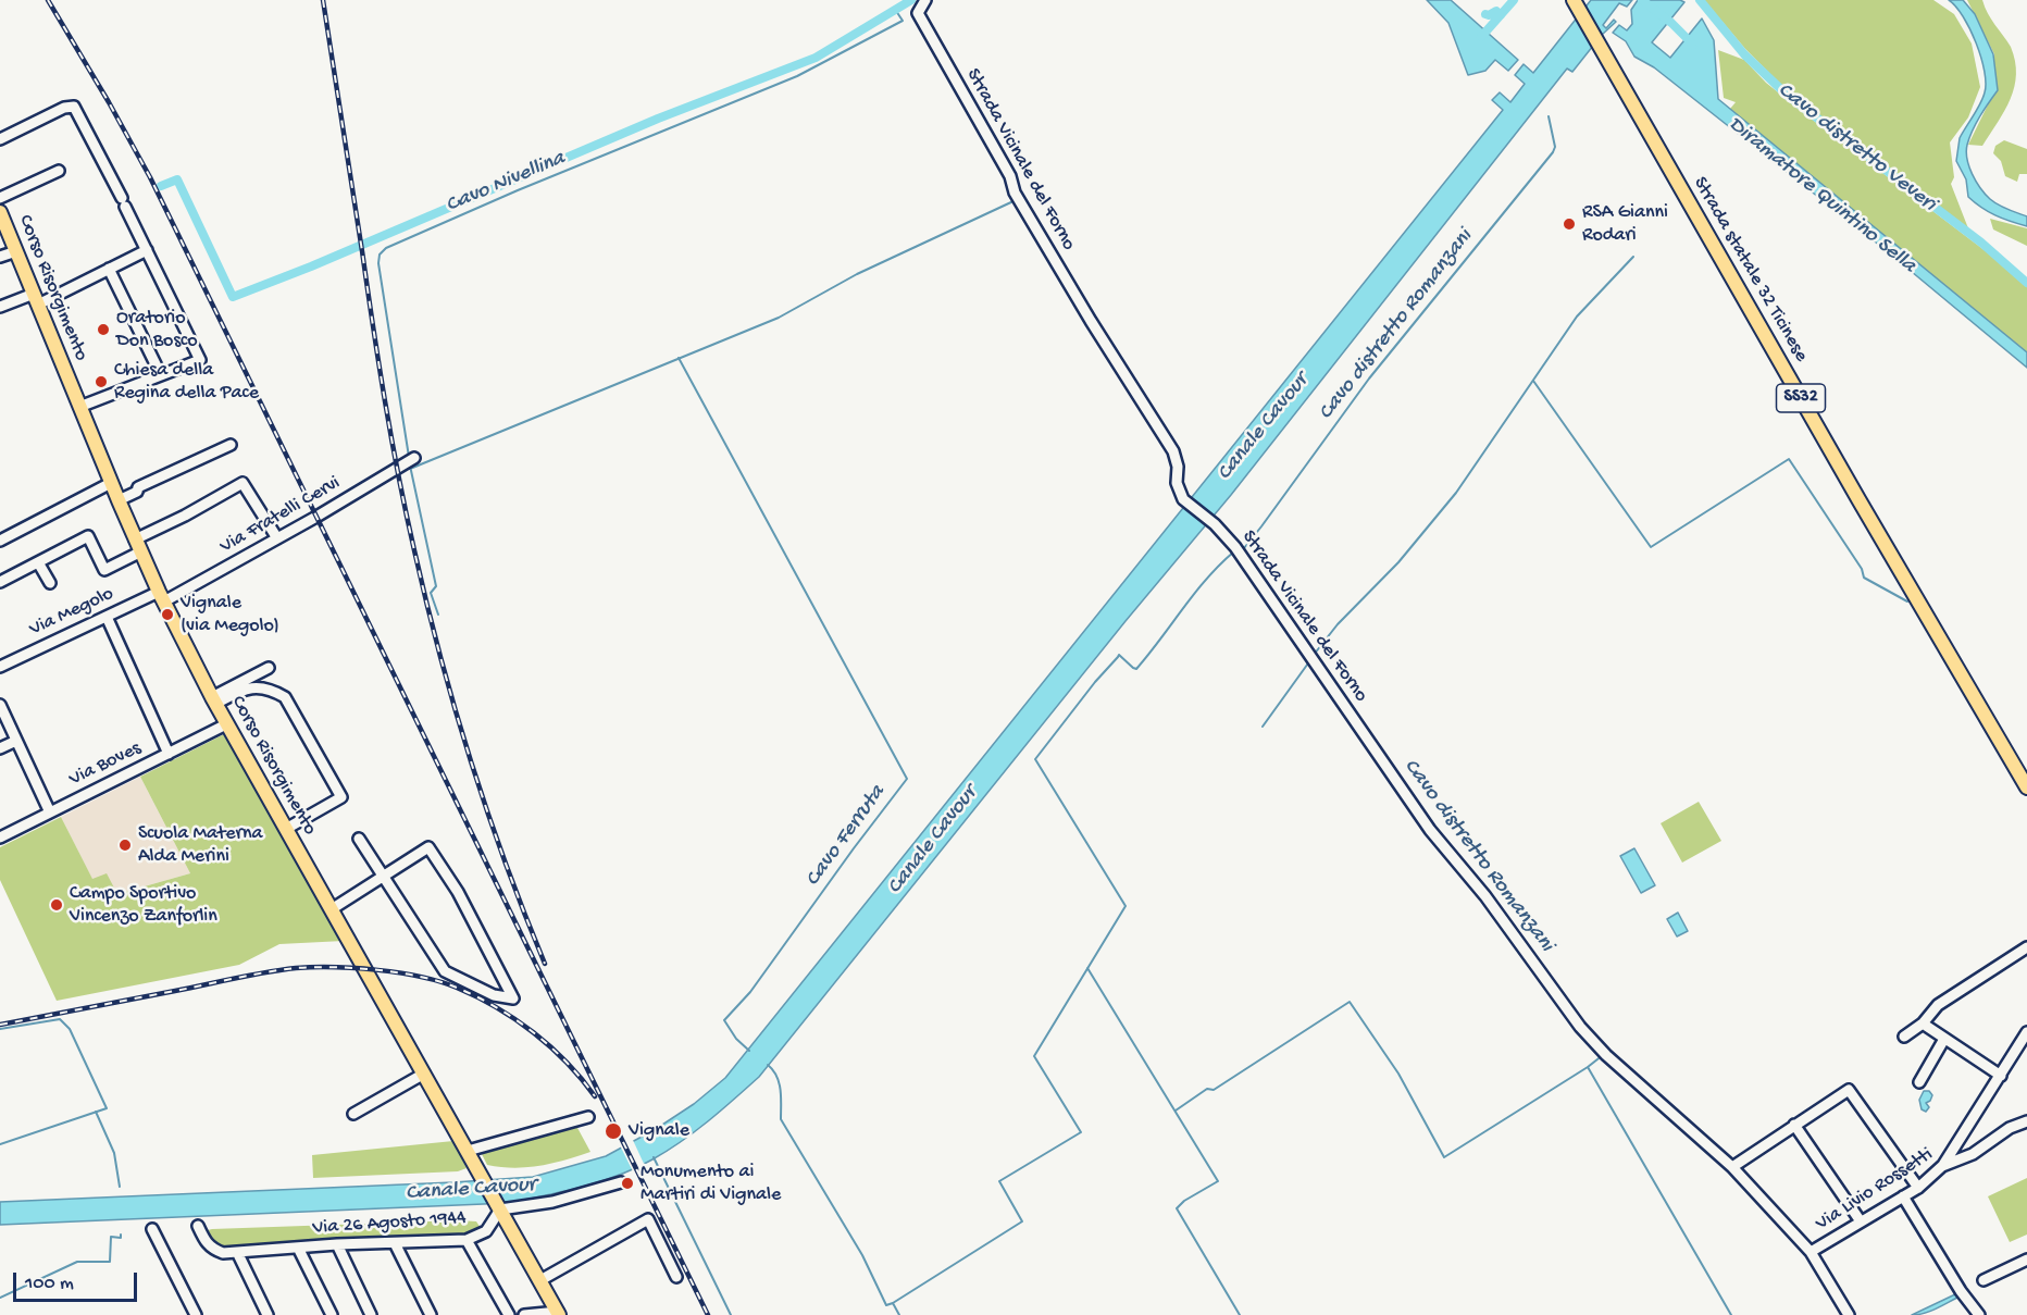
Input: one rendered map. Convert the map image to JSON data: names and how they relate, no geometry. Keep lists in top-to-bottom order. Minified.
{"streets":{"main road":["Strada statale 32 Ticinese","Corso Risorgimento","SS32"],"street":["Strada Vicinale del Forno","Via Fratelli Cervi","Via Megolo","Via Boves","Via Livio Rossetti","Via 26 Agosto 1944"]},"crossings":[["Strada Vicinale del Forno","Via Livio Rossetti"],["Corso Risorgimento","Via Fratelli Cervi"],["Corso Risorgimento","Via Megolo"],["Corso Risorgimento","Via Boves"],["Corso Risorgimento","Via 26 Agosto 1944"],["Via Fratelli Cervi","Via Megolo"]],"water":["Cavo distretto Veveri","Cavo Nivellina","Diramatore Quintino Sella","Cavo distretto Romanzani","Canale Cavour","Cavo Ferruta"],"places":["RSA Gianni Rodari","Oratorio Don Bosco","Chiesa della Regina della Pace","Vignale (via Megolo)","Scuola Materna Alda Merini","Campo Sportivo Vincenzo Zanforlin","Vignale","Monumento ai Martiri di Vignale"],"scale_bar":"100 m"}
